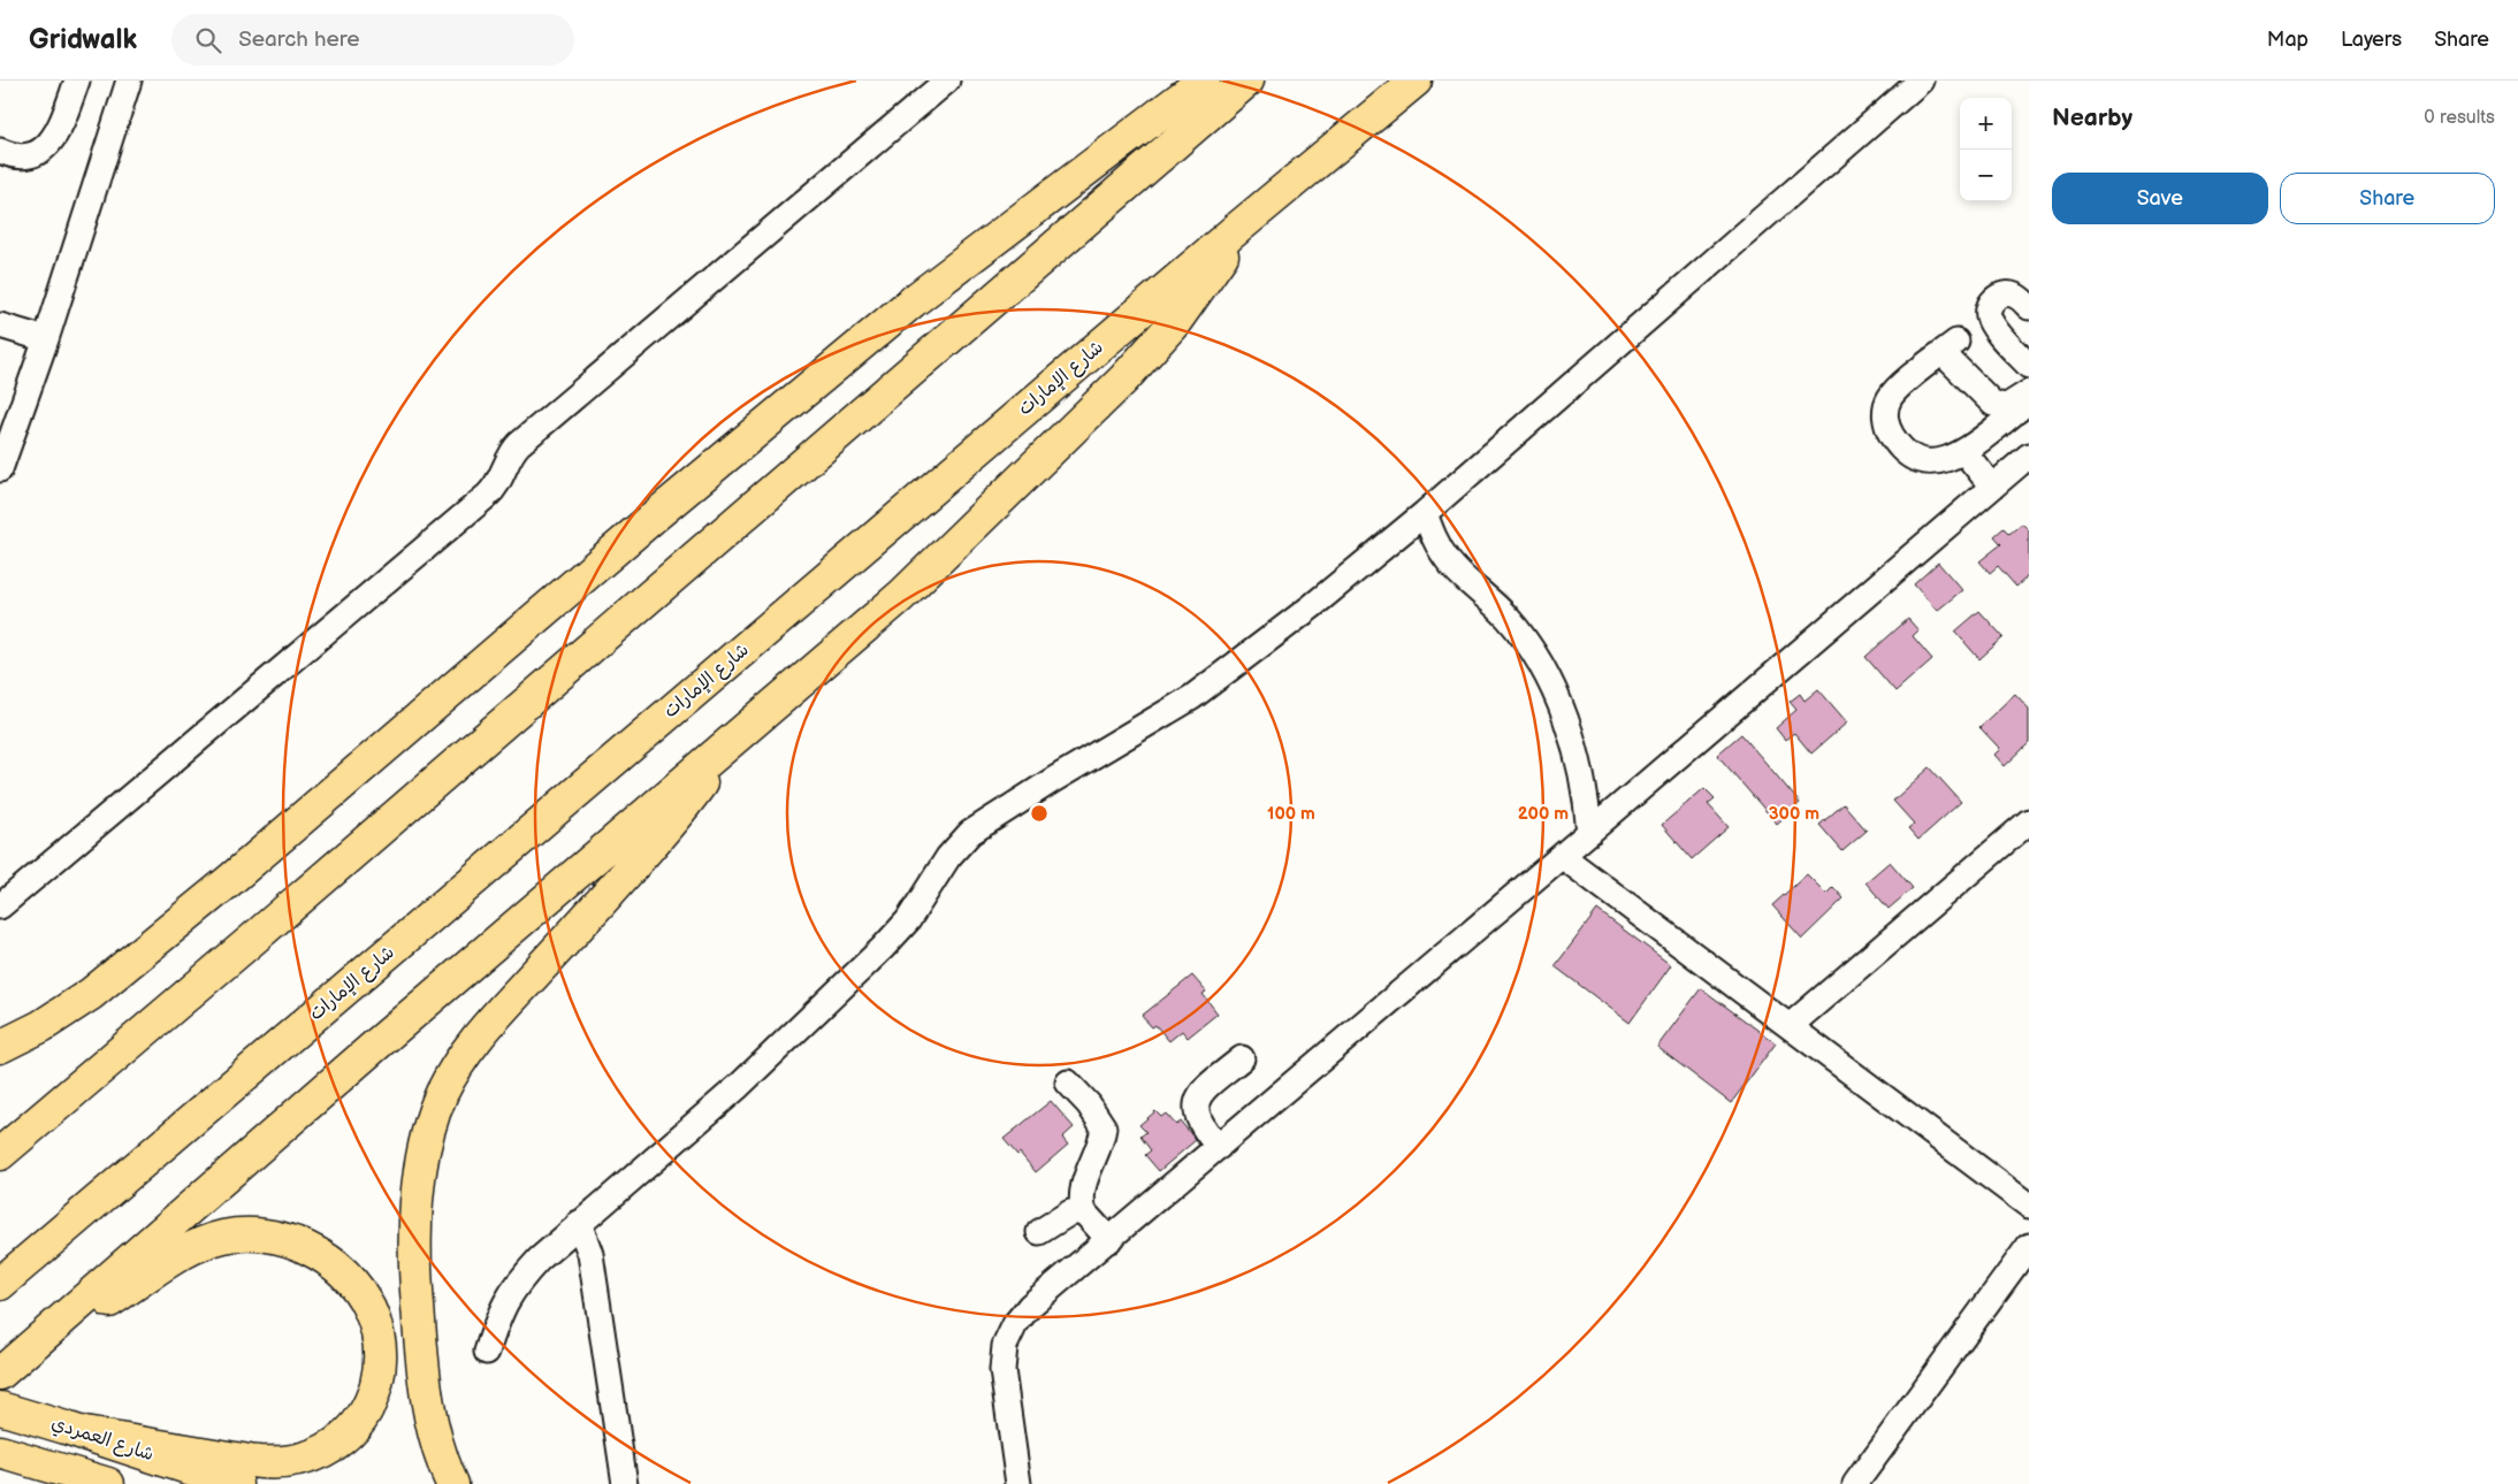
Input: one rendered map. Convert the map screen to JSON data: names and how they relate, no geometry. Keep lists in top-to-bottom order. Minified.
{"streets":{"main road":["شارع الإمارات","شارع العمردي"]},"page":{"header":"Gridwalk","search":"Search here","nav":["Map","Layers","Share"],"heading":["Nearby","0 results"],"map_buttons":["+","−"],"buttons":["Save","Share"]},"rings":["100 m","200 m","300 m"]}
